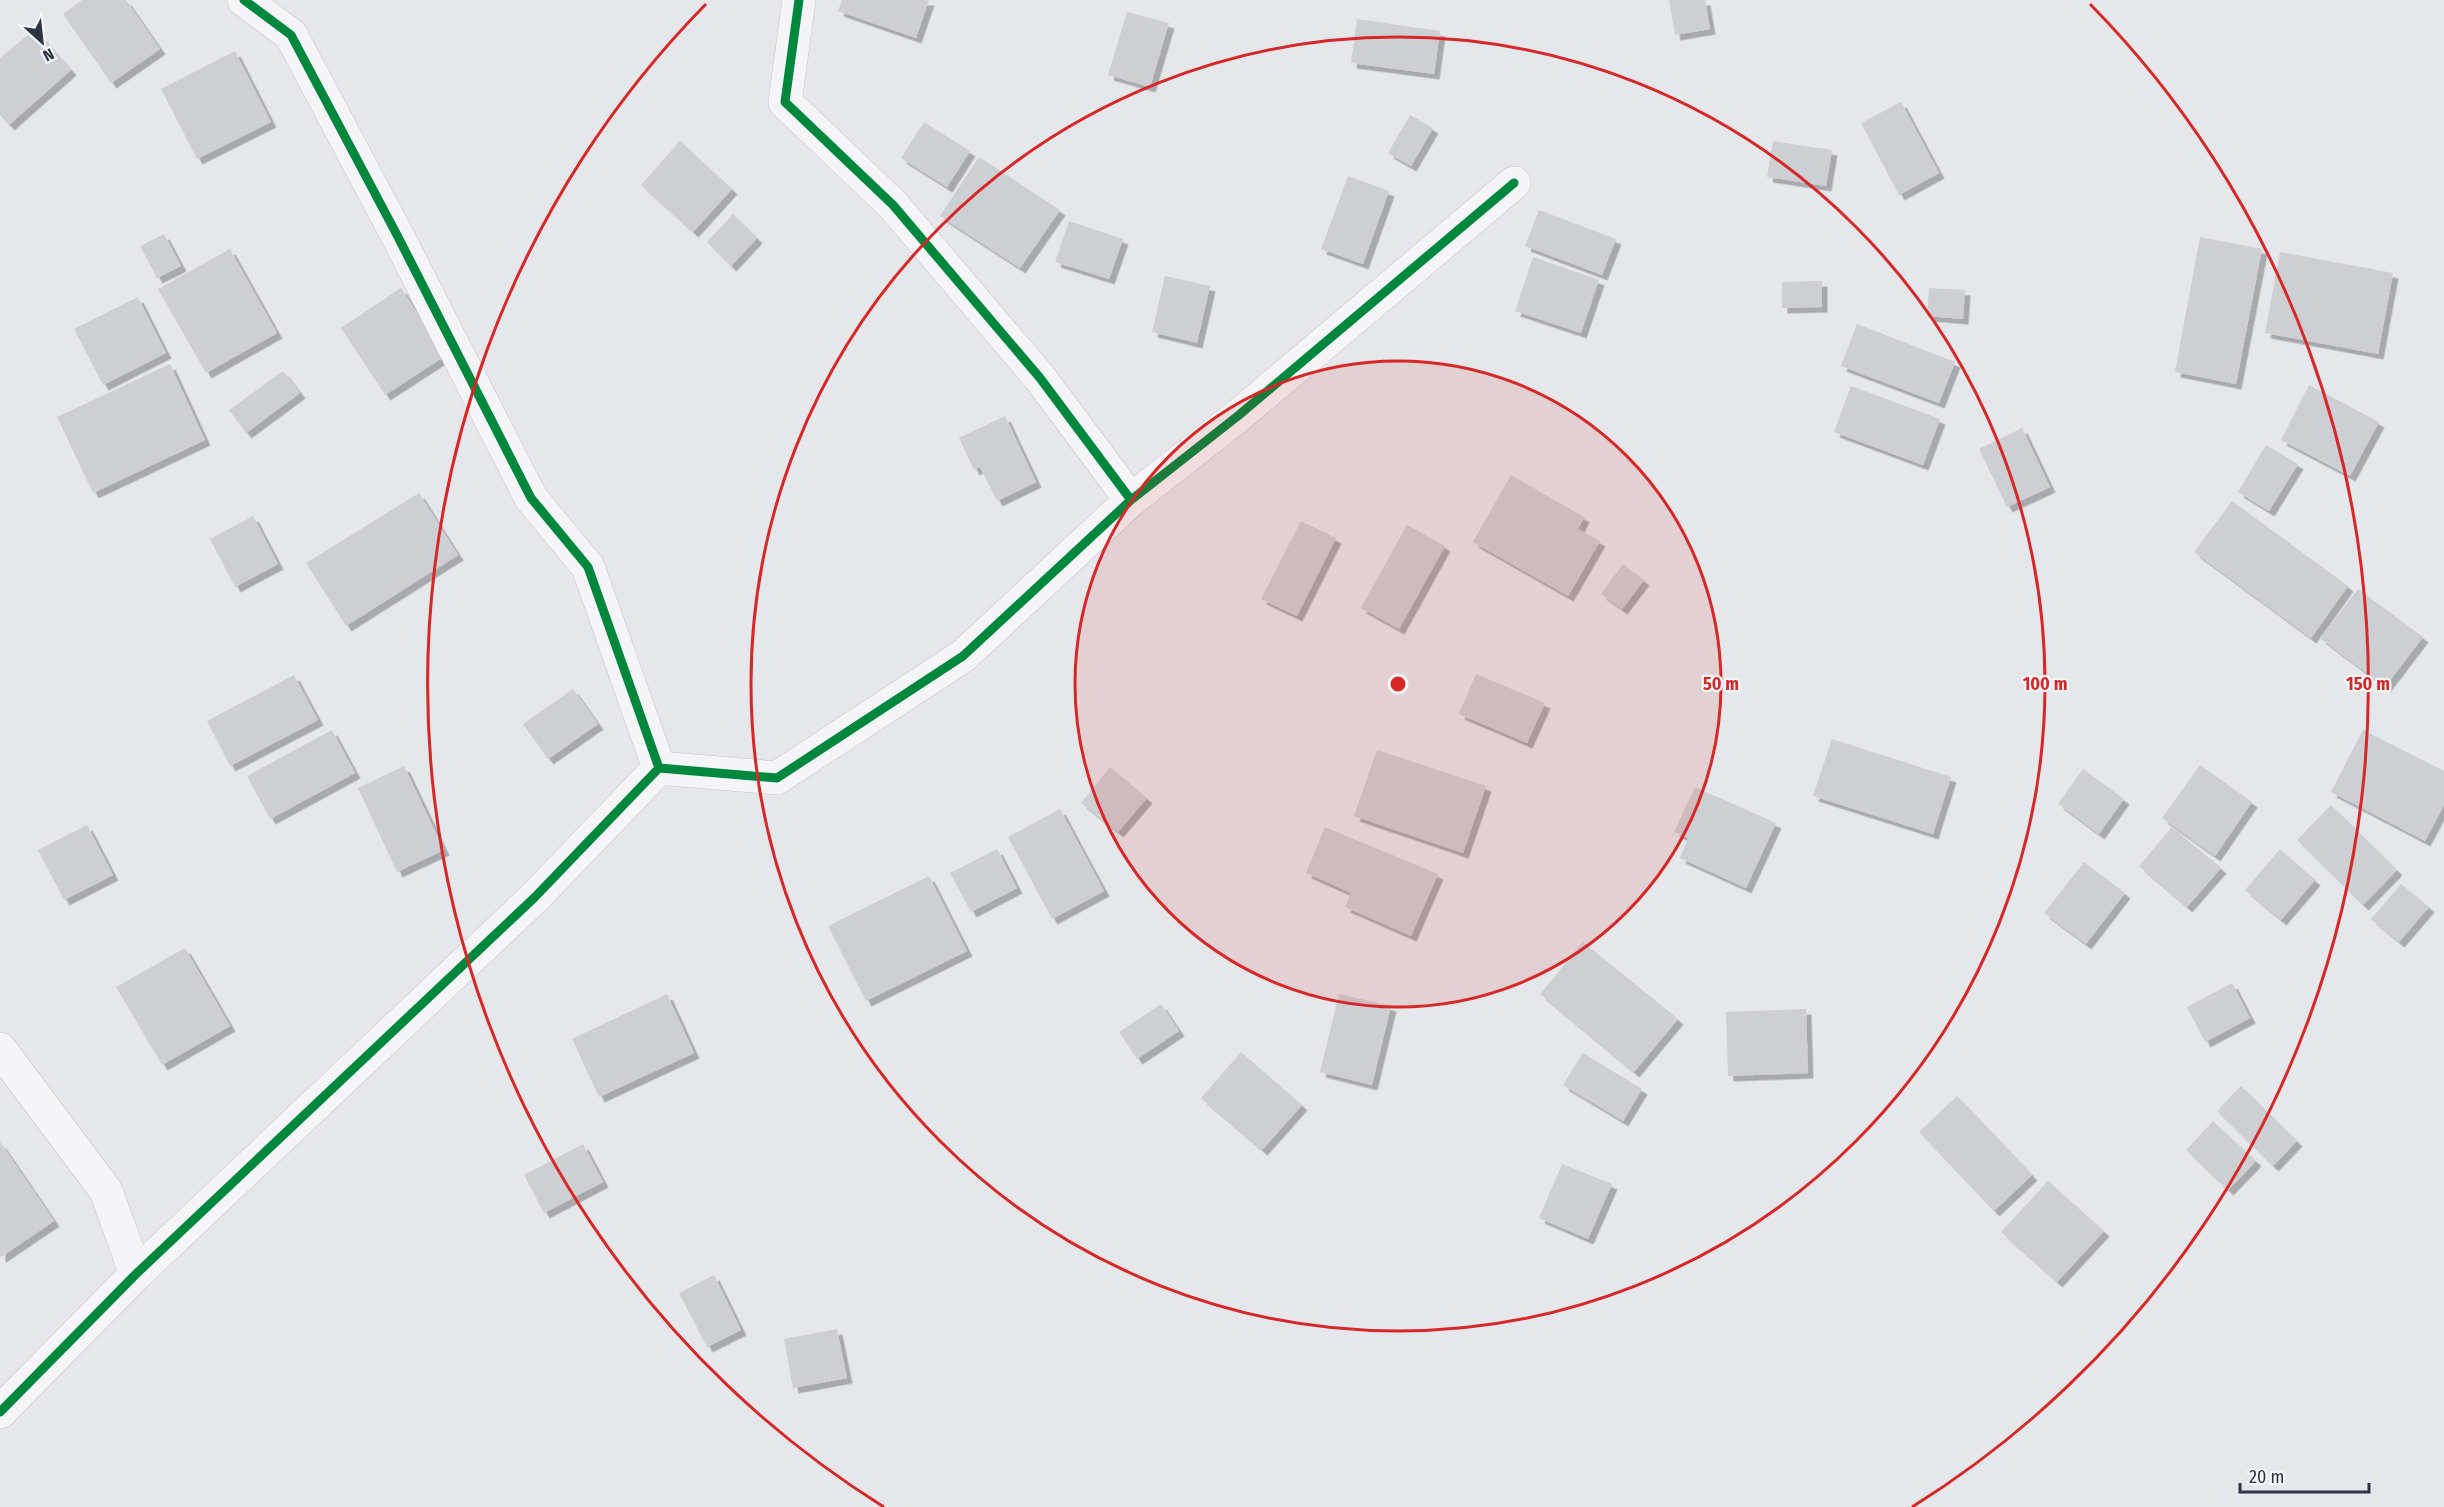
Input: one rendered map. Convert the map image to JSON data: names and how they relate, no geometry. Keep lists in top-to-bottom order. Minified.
{"scale_bar":"20 m","north":"bottom right","rings":["50 m","100 m","150 m"]}
